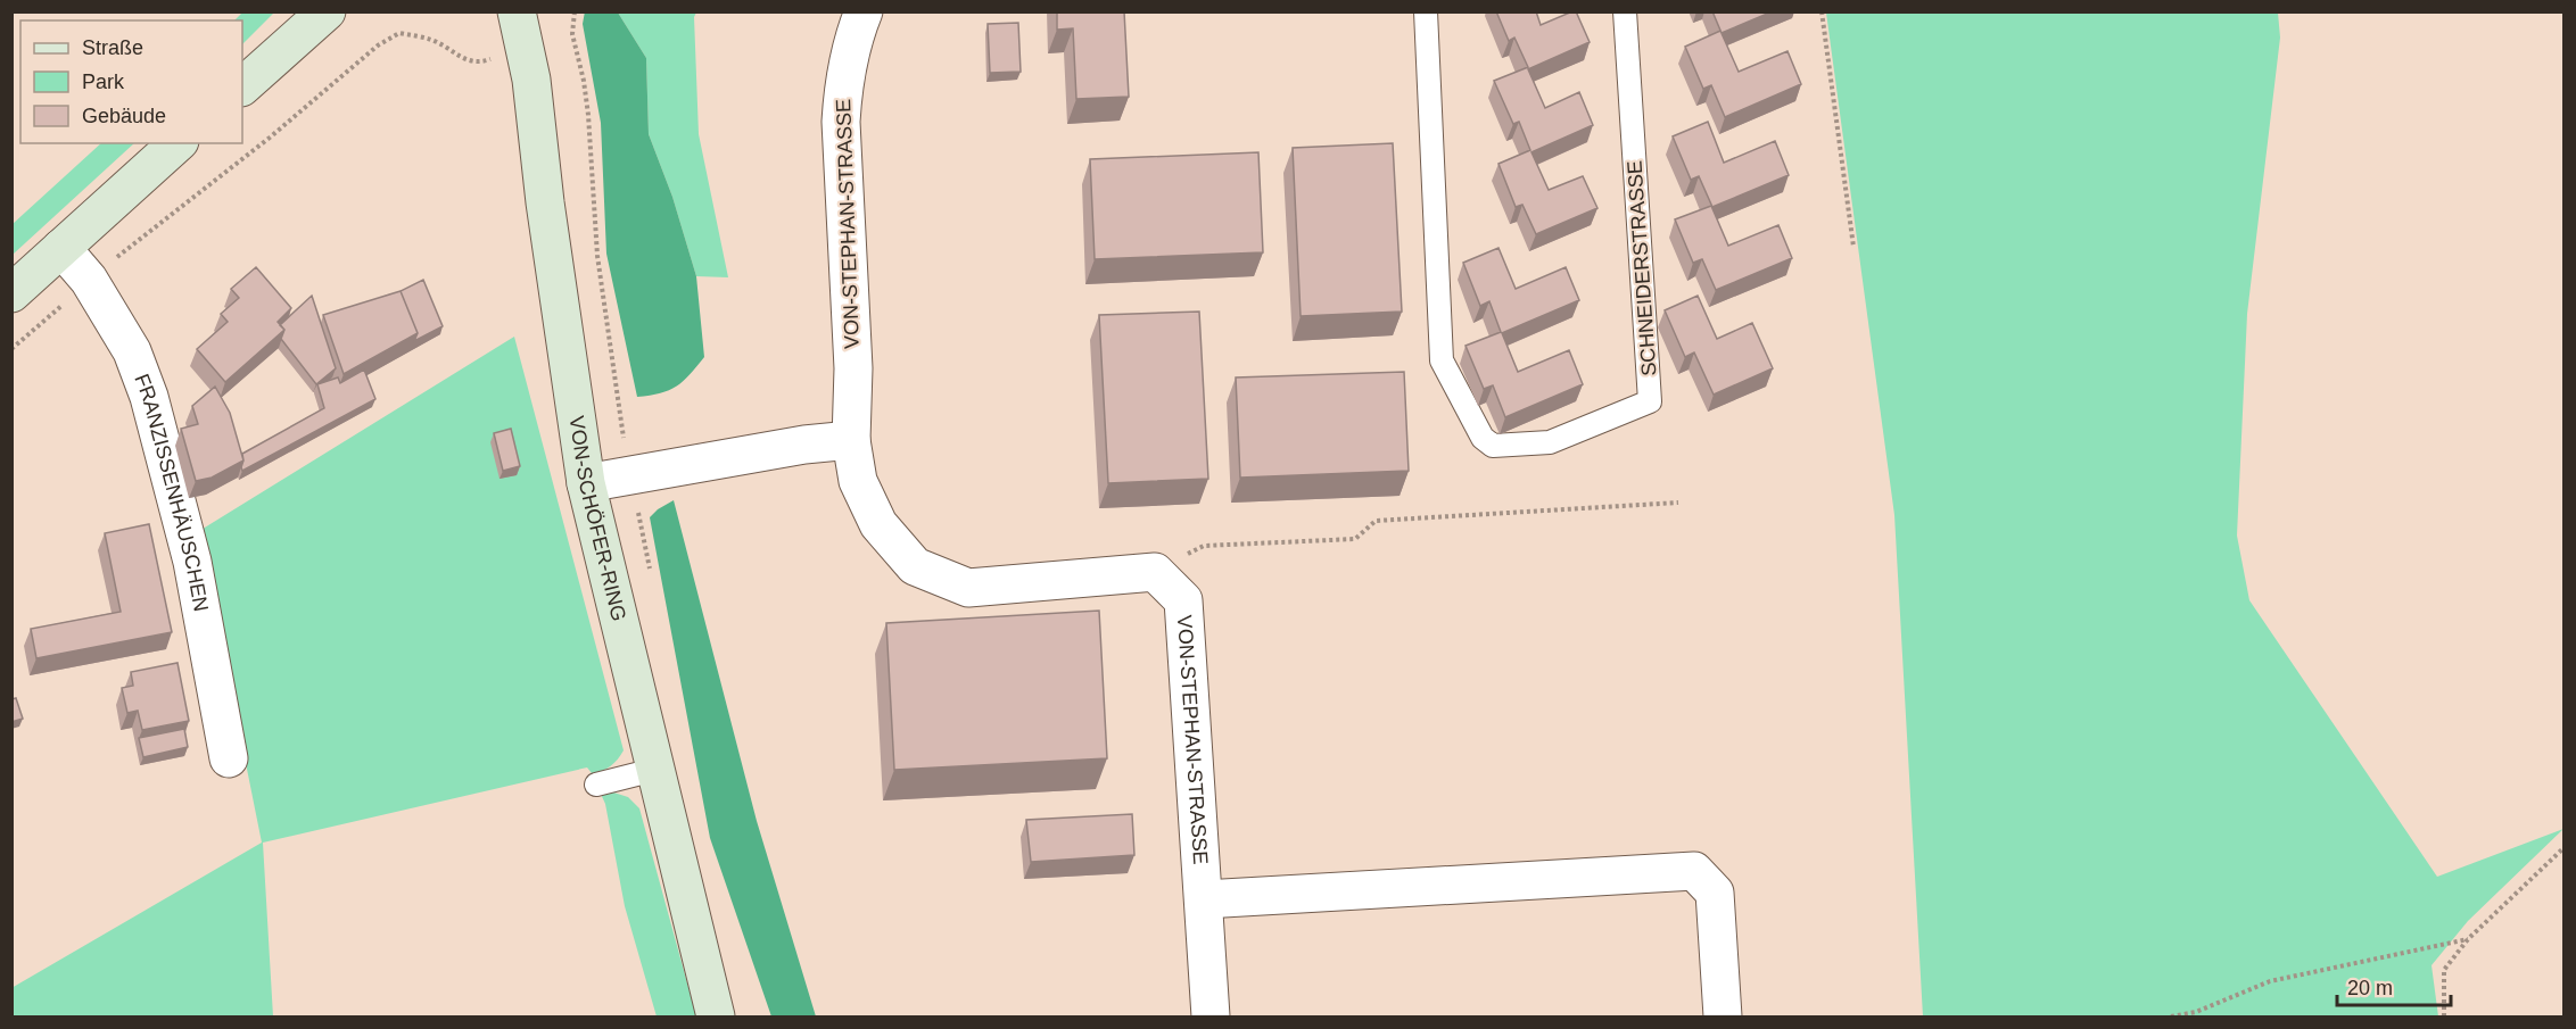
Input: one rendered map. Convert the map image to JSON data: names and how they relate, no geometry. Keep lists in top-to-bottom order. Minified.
{"streets":{"main road":["VON-SCHÖFER-RING"],"street":["VON-STEPHAN-STRASSE","FRANZISSENHÄUSCHEN"],"lane":["SCHNEIDERSTRASSE"]},"legend":["Straße","Park","Gebäude"],"scale_bar":"20 m"}
